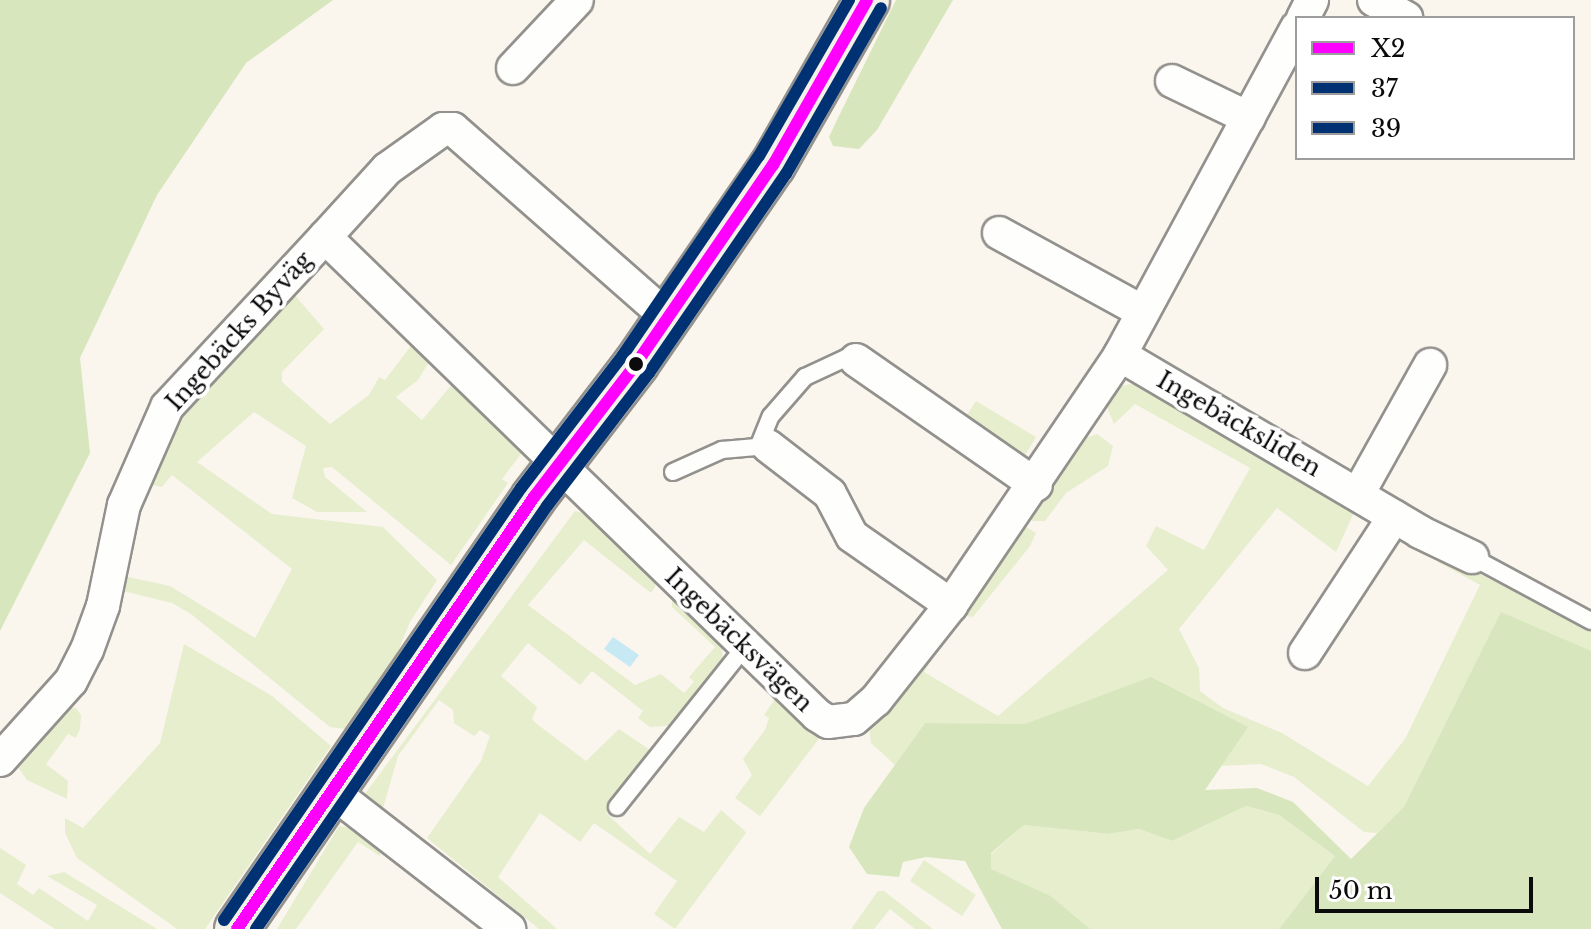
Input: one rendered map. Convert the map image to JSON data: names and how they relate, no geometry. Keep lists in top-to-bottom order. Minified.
{"streets":{"street":["Ingebäcks Byväg","Ingebäcksliden","Ingebäcksvägen"]},"crossings":[["Ingebäcks Byväg","Ingebäcksvägen"],["Ingebäcksliden","Ingebäcksvägen"]],"lines":["transit line X2","transit line 39","transit line 37"],"legend":["X2","37","39"],"scale_bar":"50 m"}
